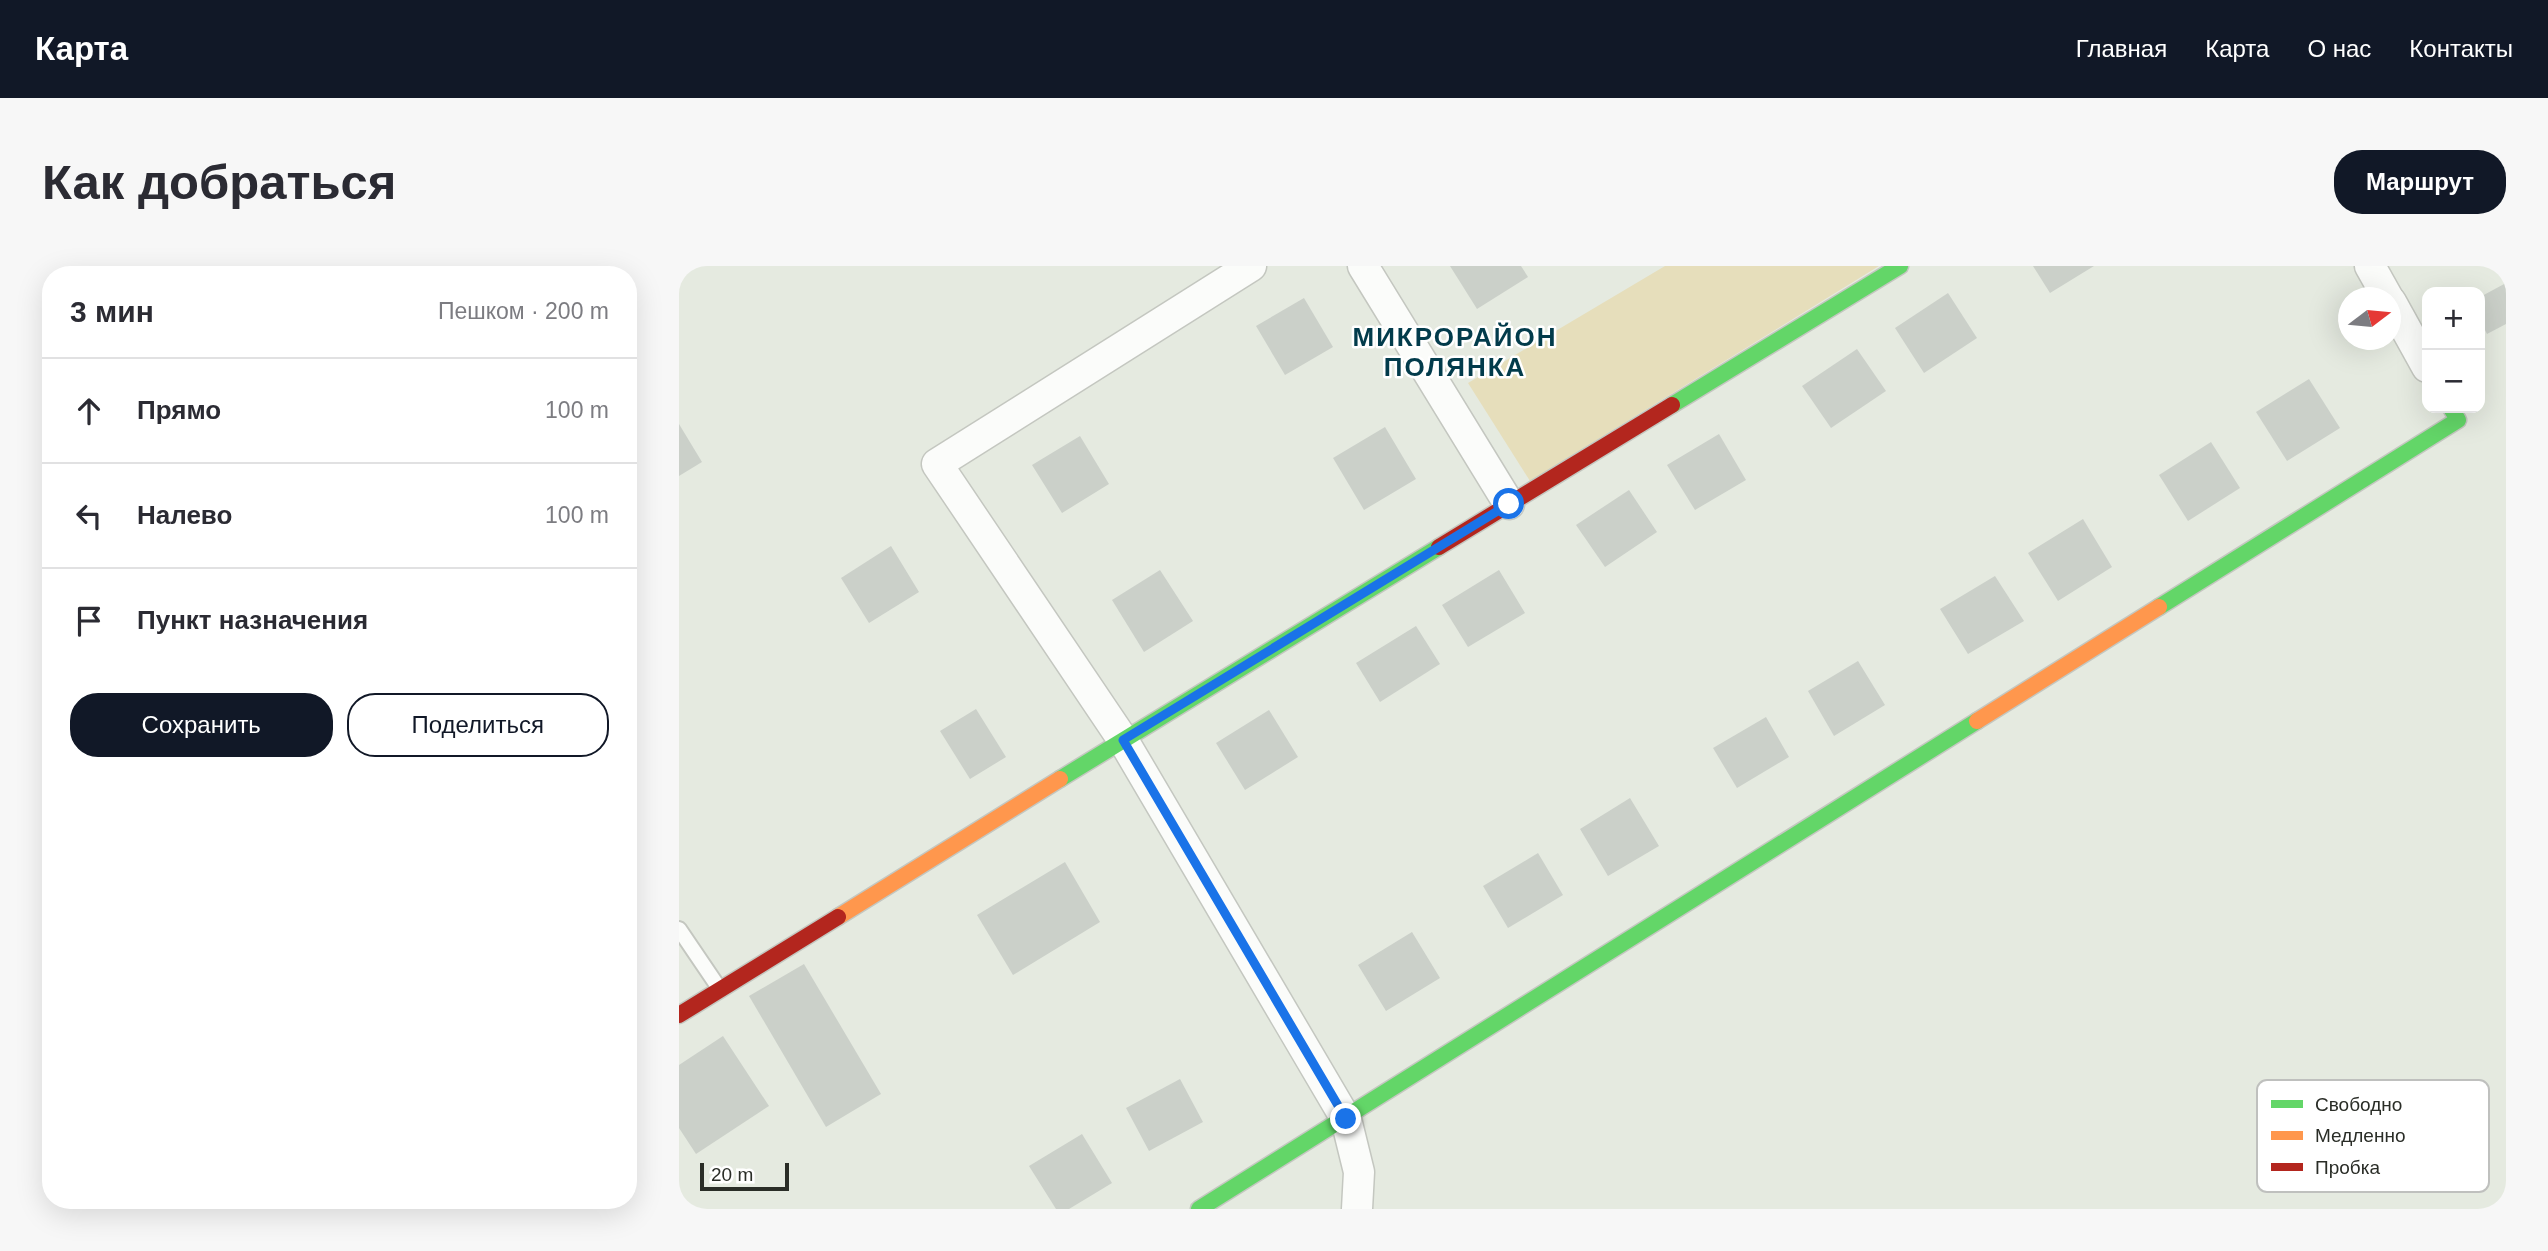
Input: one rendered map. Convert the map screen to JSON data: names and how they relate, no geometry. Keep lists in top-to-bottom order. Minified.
{"districts":["МИКРОРАЙОН ПОЛЯНКА"],"legend":["Свободно","Медленно","Пробка"],"scale_bar":"20 m","north":"right","page":{"header":"Карта","nav":["Главная","Карта","О нас","Контакты"],"buttons":["Маршрут",["Сохранить","Поделиться"]],"title":"Как добраться","heading":["3 мин","Пешком · 200 m"],"map_buttons":["+","−"],"list":[["Прямо","100 m"],["Налево","100 m"],"Пункт назначения"],"scale":"20 m"}}
